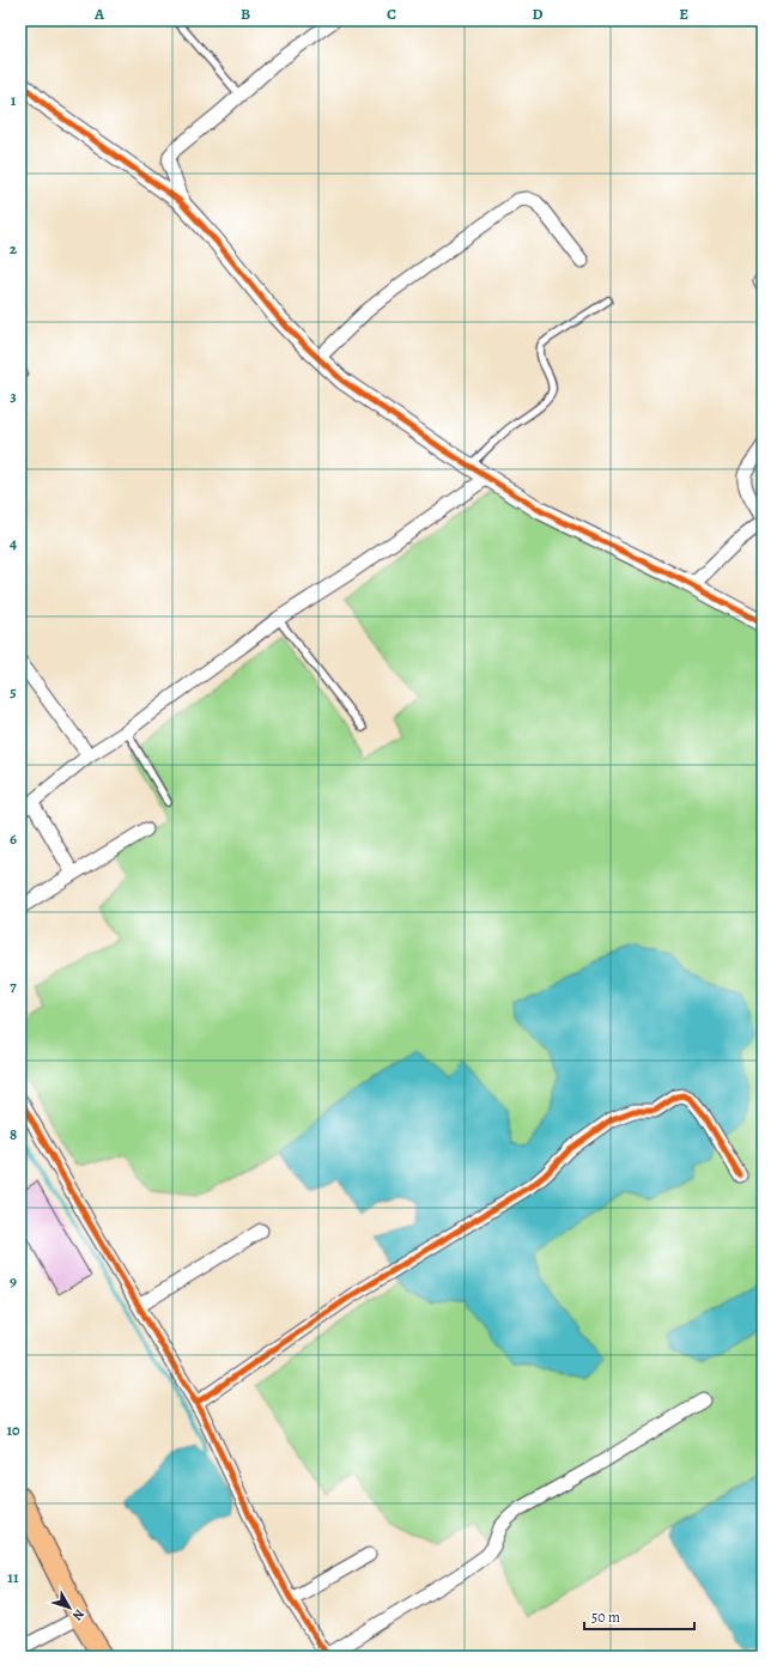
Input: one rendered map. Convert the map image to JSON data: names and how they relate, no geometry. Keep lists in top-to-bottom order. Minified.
{"scale_bar":"50 m","north":"bottom right","grid":{"columns":["A","B","C","D","E"],"rows":["1","2","3","4","5","6","7","8","9","10","11"]}}
